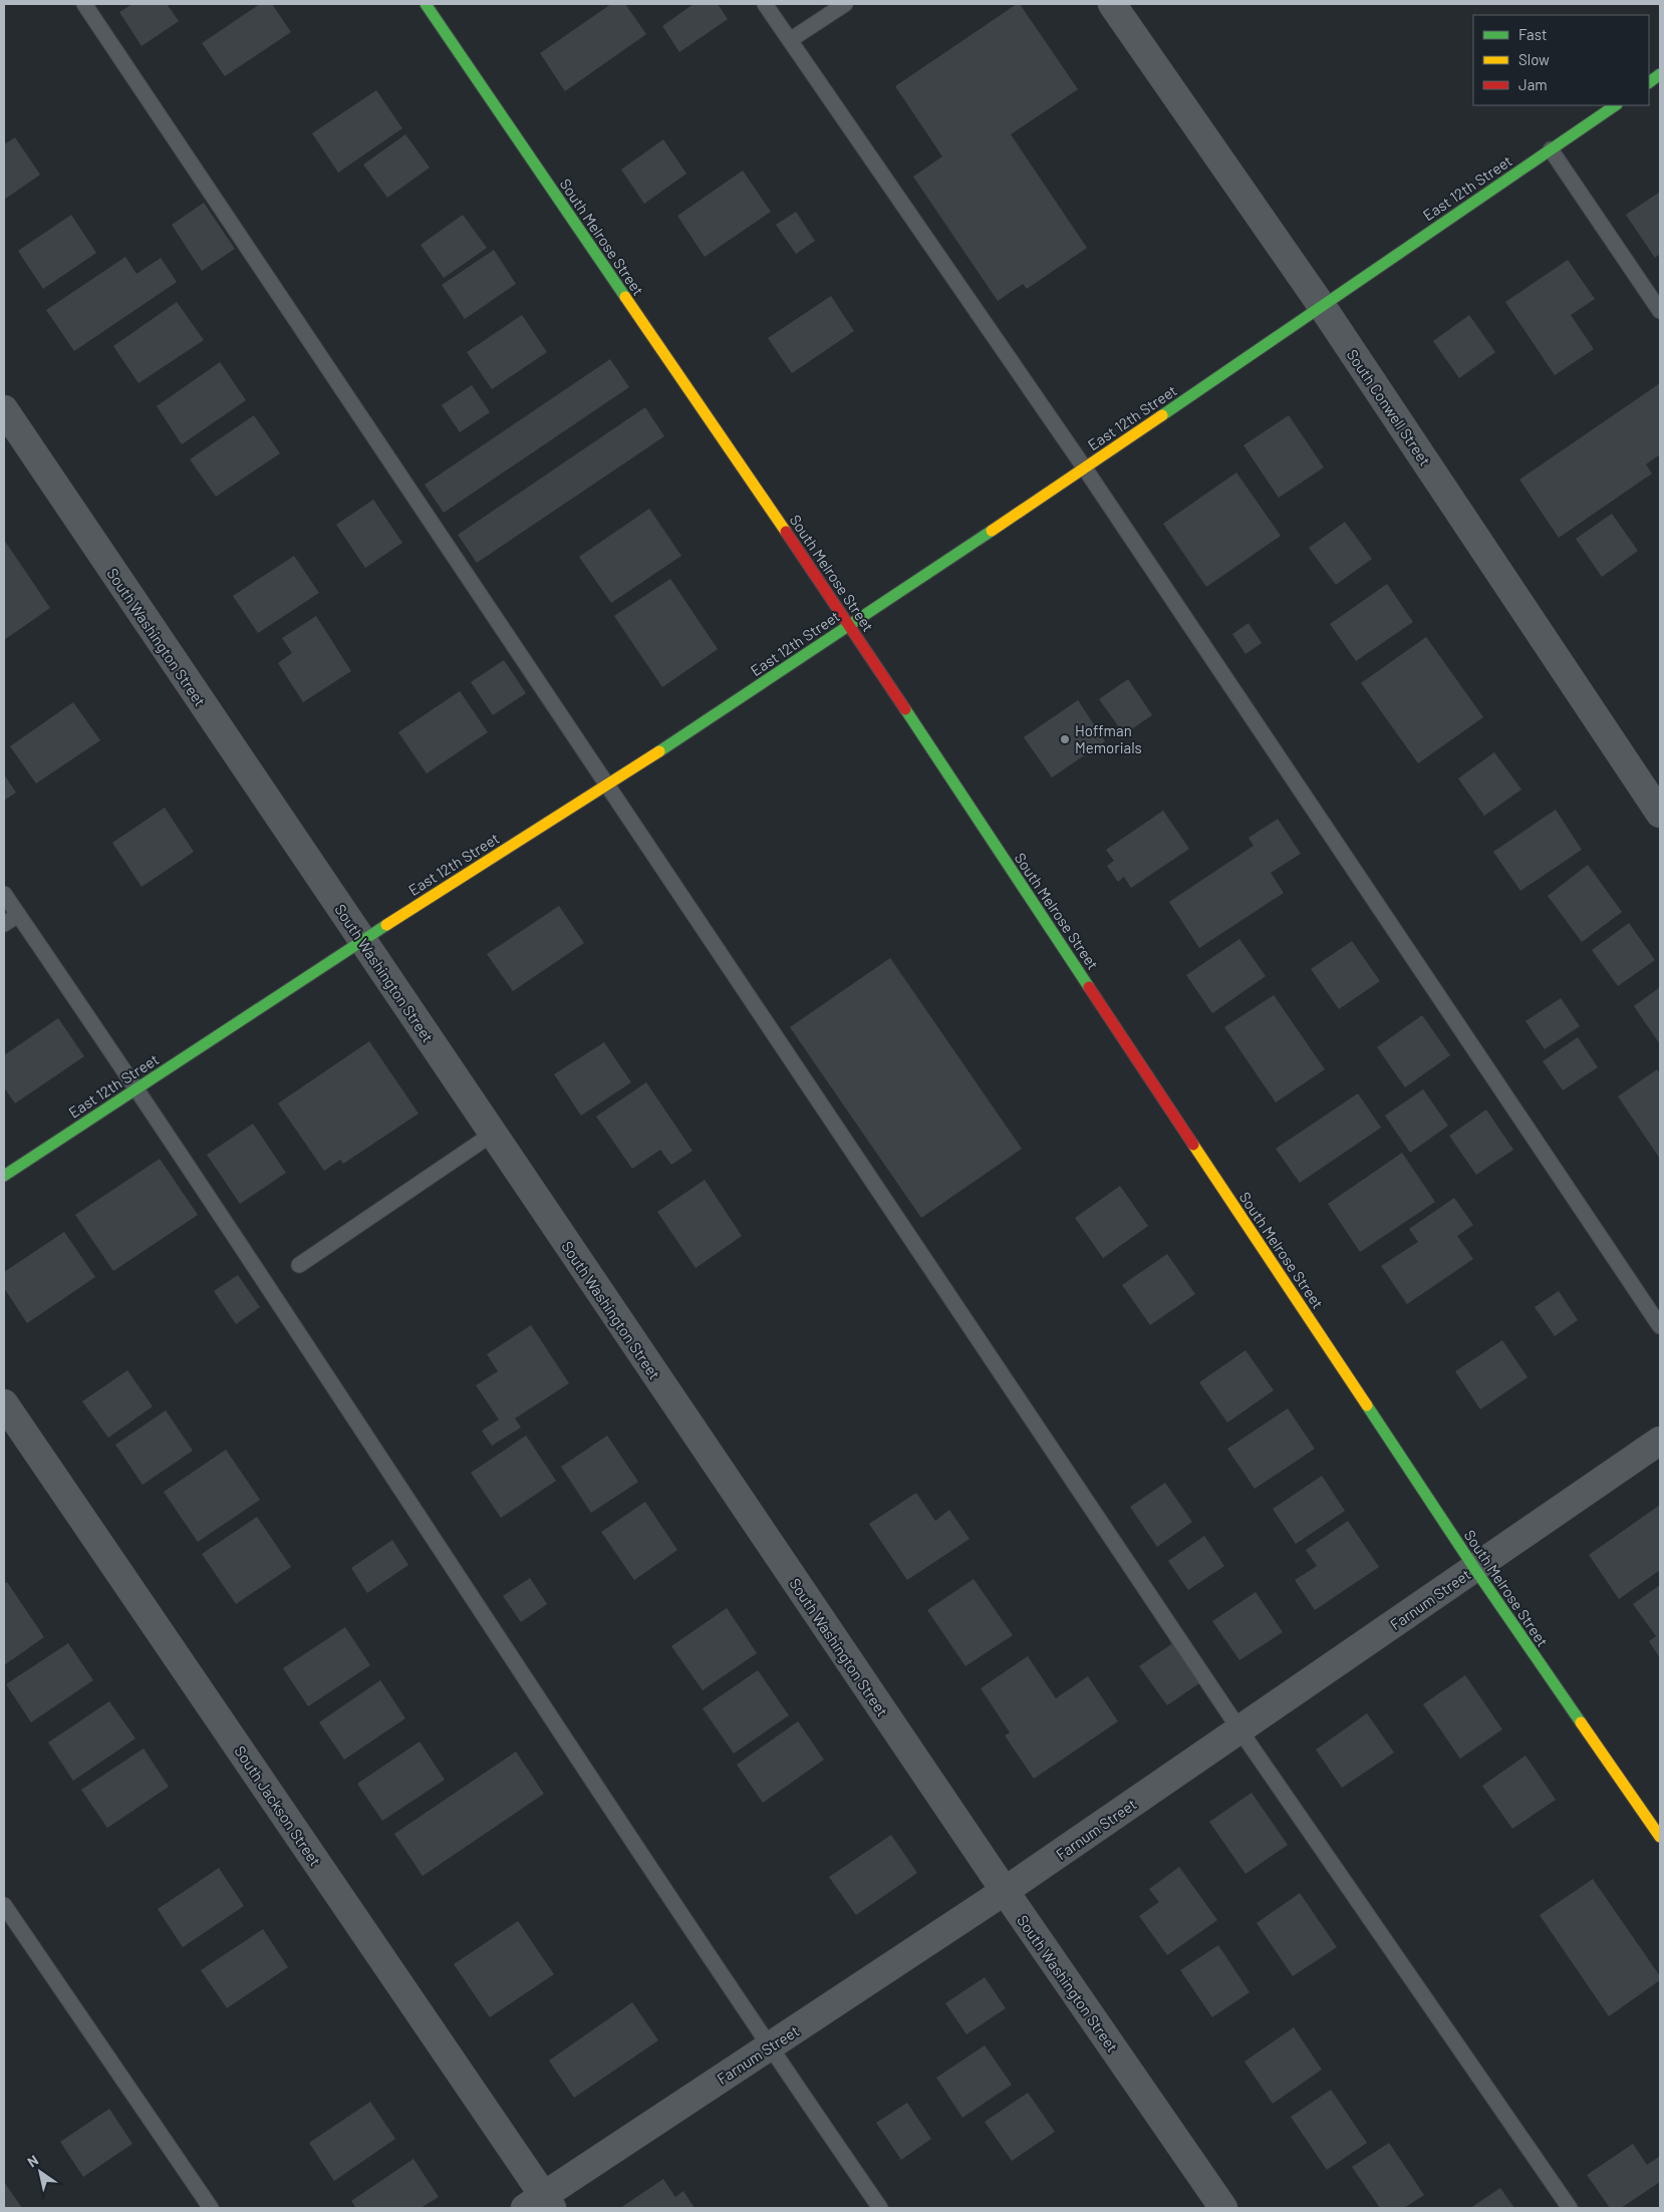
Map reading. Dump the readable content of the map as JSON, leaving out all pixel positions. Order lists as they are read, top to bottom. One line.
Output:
{"streets":{"street":["East 12th Street","South Melrose Street","South Conwell Street","South Washington Street","Farnum Street","South Jackson Street"]},"crossings":[["East 12th Street","South Melrose Street"],["East 12th Street","South Conwell Street"],["East 12th Street","South Washington Street"],["South Melrose Street","Farnum Street"],["South Washington Street","Farnum Street"],["Farnum Street","South Jackson Street"]],"places":["Hoffman Memorials"],"legend":["Fast","Slow","Jam"],"north":"top left"}
